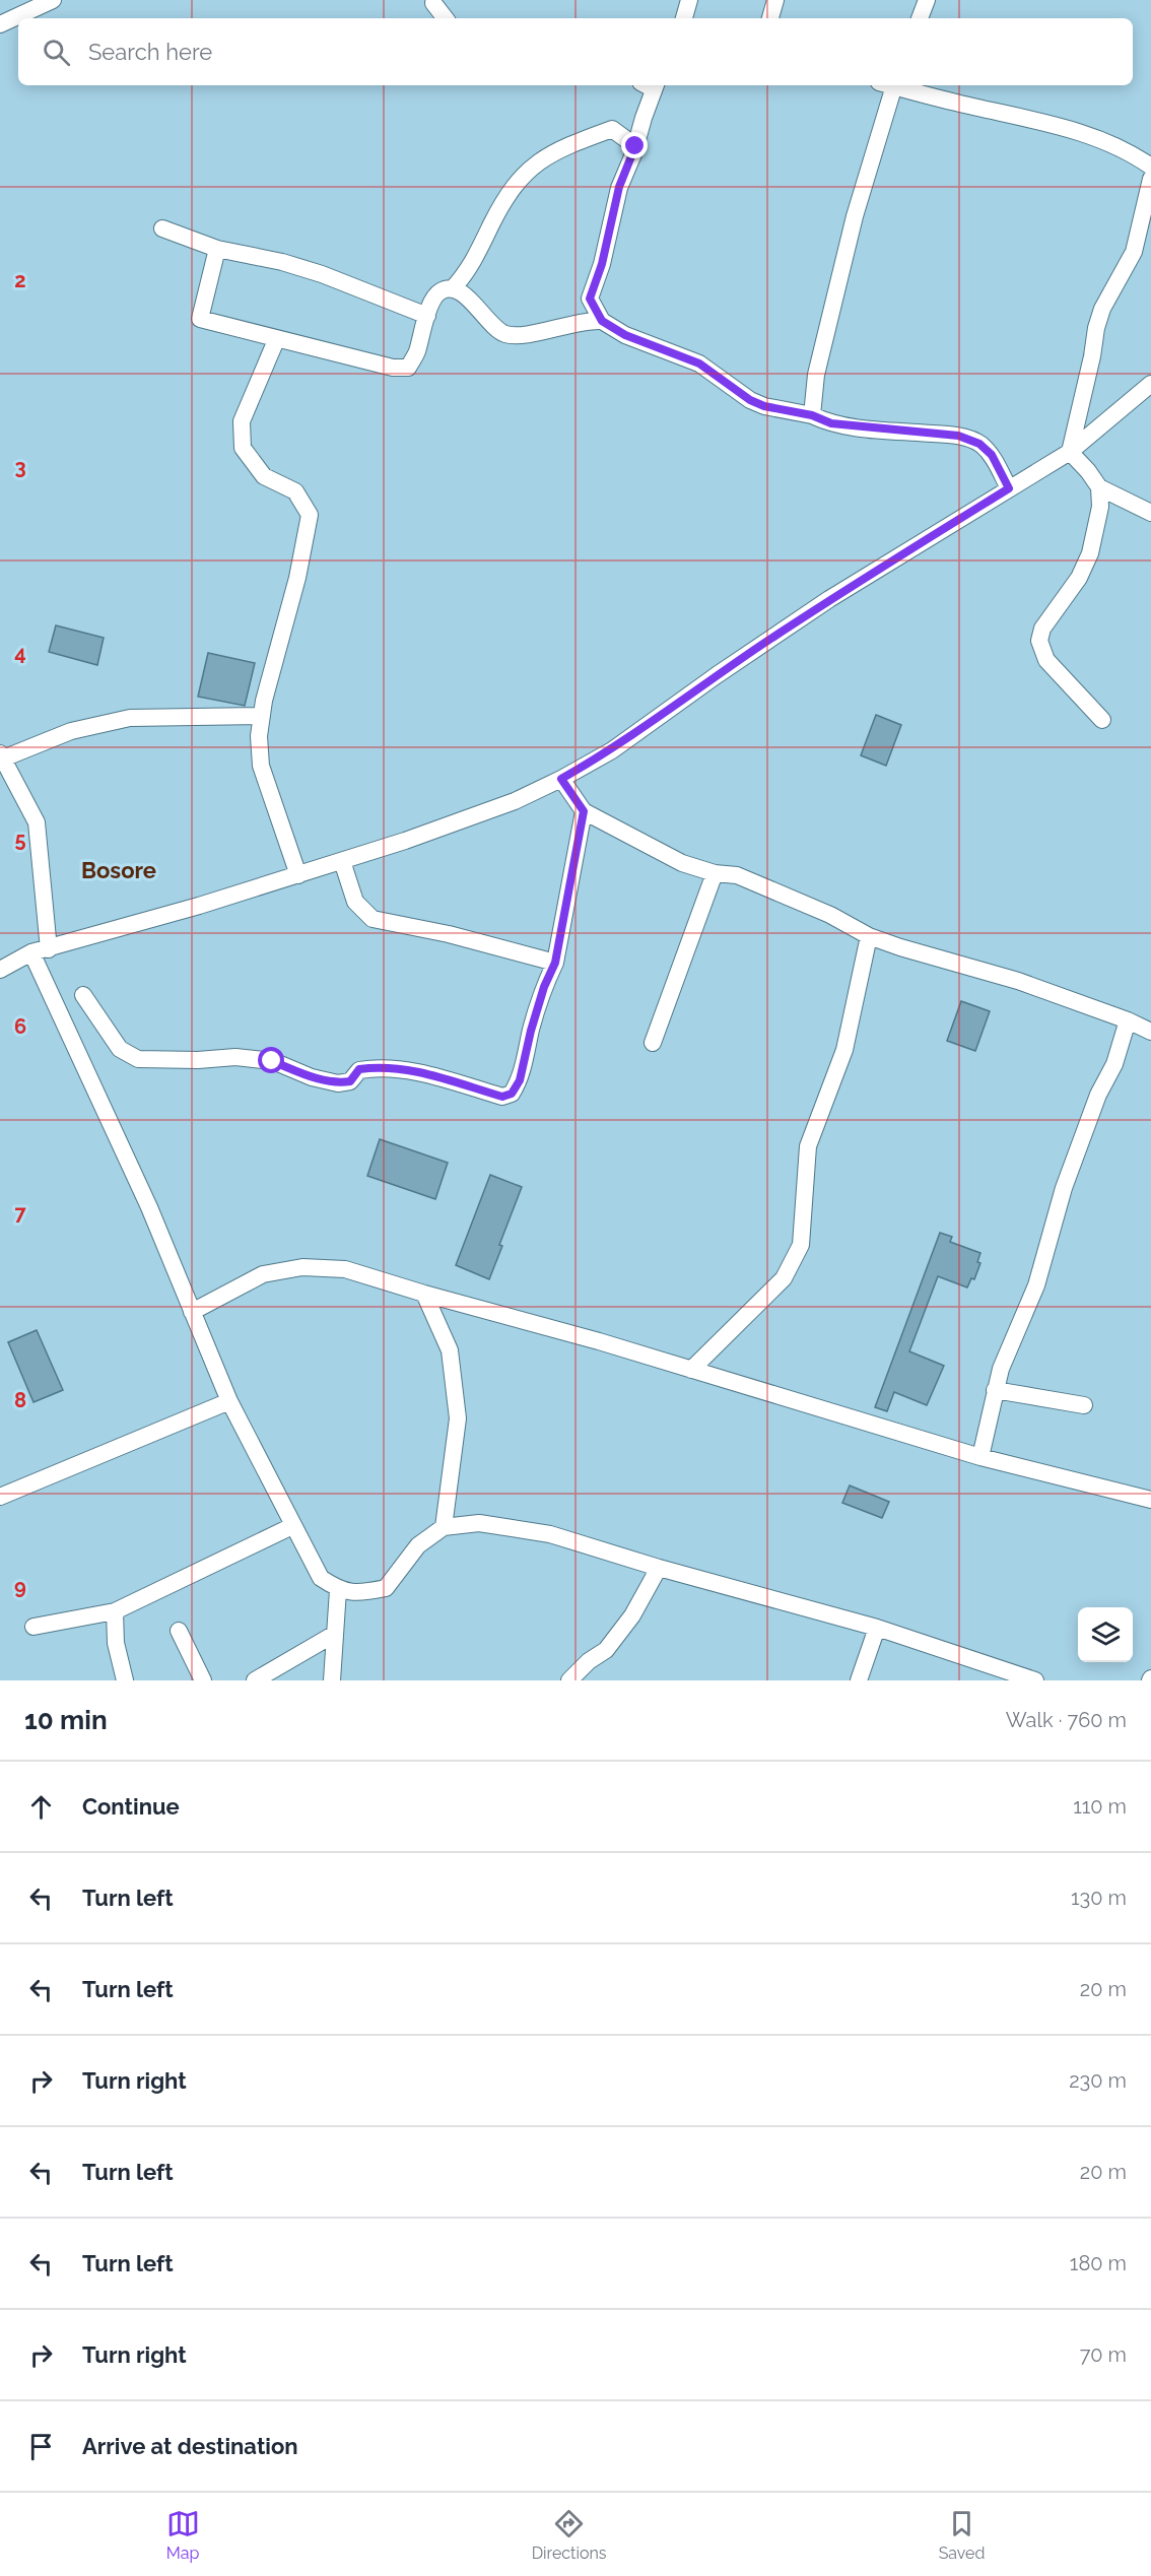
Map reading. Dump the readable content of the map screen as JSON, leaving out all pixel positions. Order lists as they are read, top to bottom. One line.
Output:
{"districts":["Bosore"],"page":{"search":"Search here","heading":["10 min","Walk · 760 m"],"list":[["Continue","110 m"],["Turn left","130 m"],["Turn left","20 m"],["Turn right","230 m"],["Turn left","20 m"],["Turn left","180 m"],["Turn right","70 m"],"Arrive at destination"],"nav":["Map","Directions","Saved"]},"grid":{"rows":["2","3","4","5","6","7","8","9"]}}
